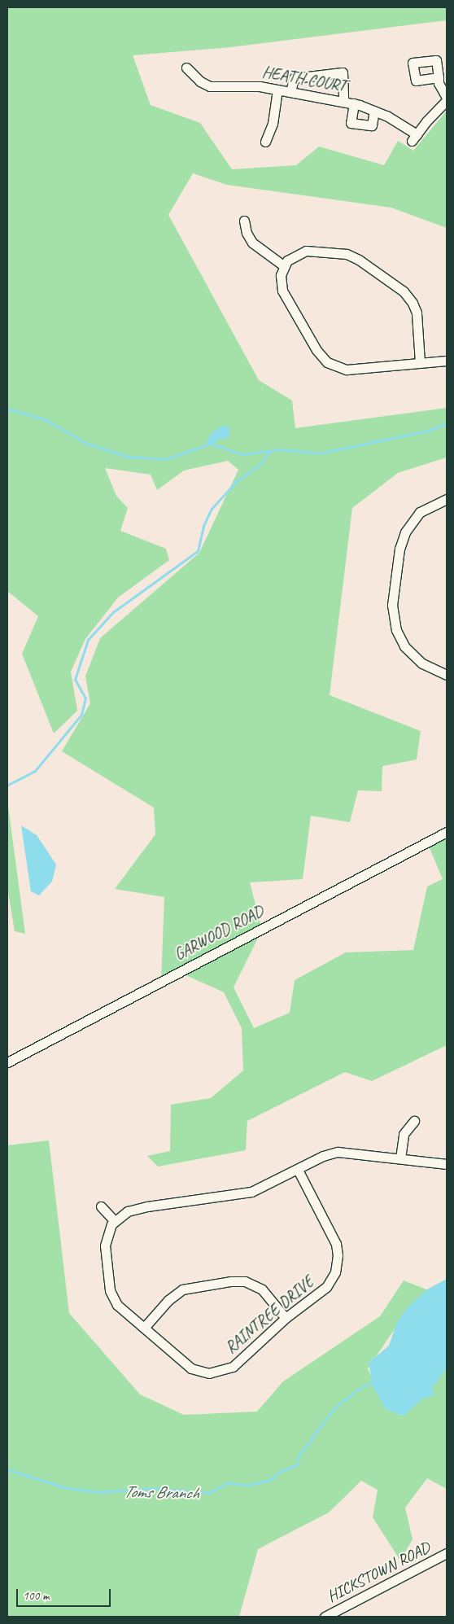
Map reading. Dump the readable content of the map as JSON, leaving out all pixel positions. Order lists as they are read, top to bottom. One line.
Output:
{"streets":{"street":["HEATH COURT","GARWOOD ROAD","RAINTREE DRIVE","HICKSTOWN ROAD"]},"water":["Toms Branch"],"scale_bar":"100 m"}
